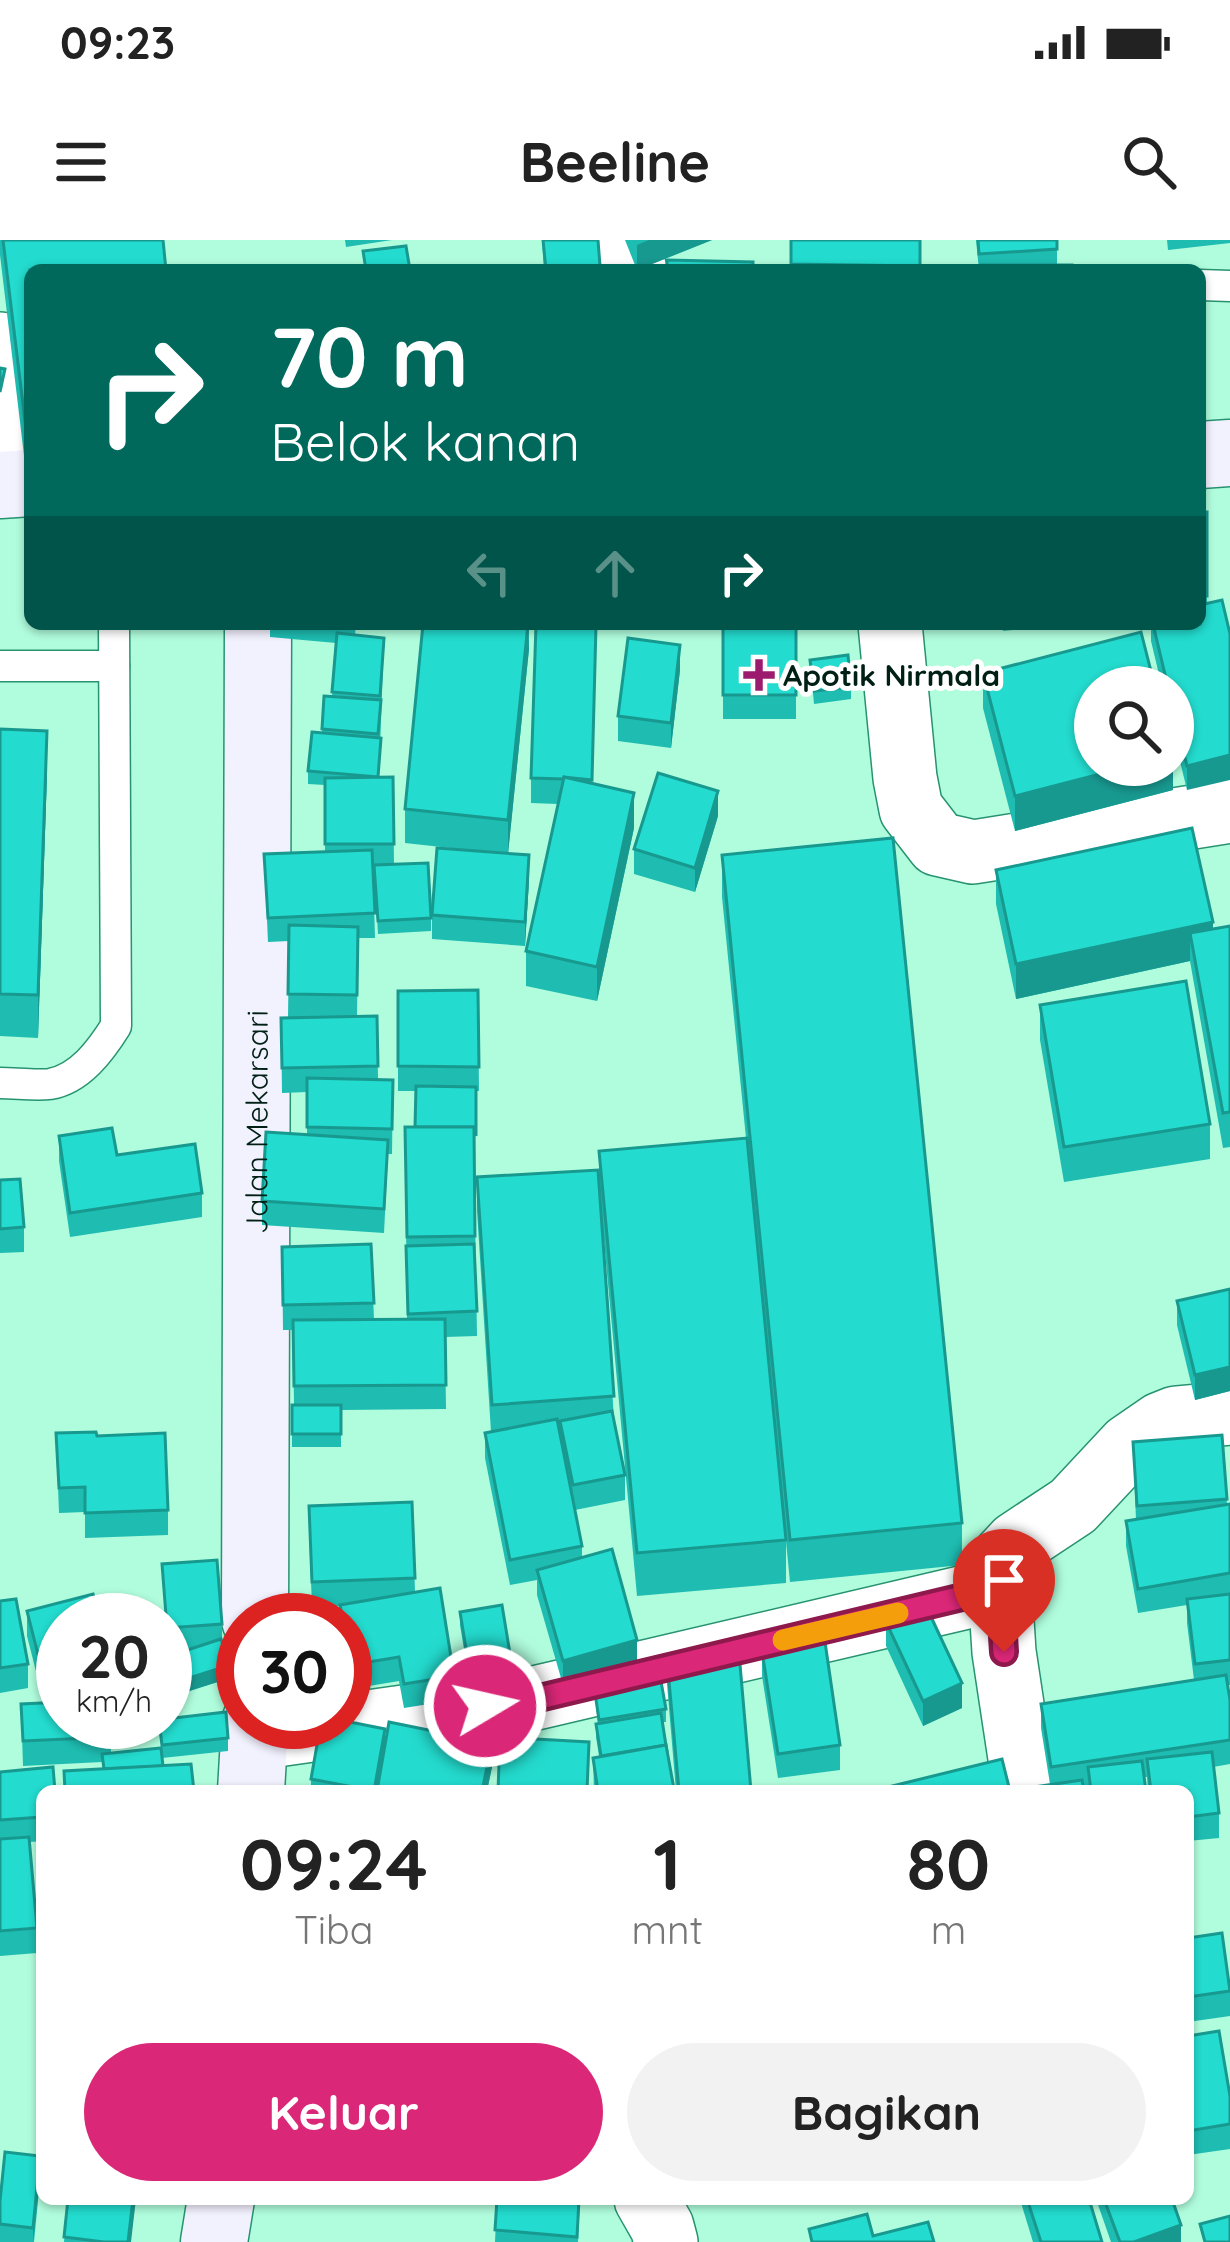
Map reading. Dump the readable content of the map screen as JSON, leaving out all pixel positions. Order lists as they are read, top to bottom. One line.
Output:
{"streets":{"street":["Jalan Mekarsari"]},"places":{"health":["Apotik Nirmala"]},"page":{"status":"09:23","header":"Beeline","turn":["70 m","Belok kanan"],"speed":"20 km/h","limit":"30","eta":["09:24","Tiba","1","mnt","80","m"],"buttons":["Keluar","Bagikan"]}}
